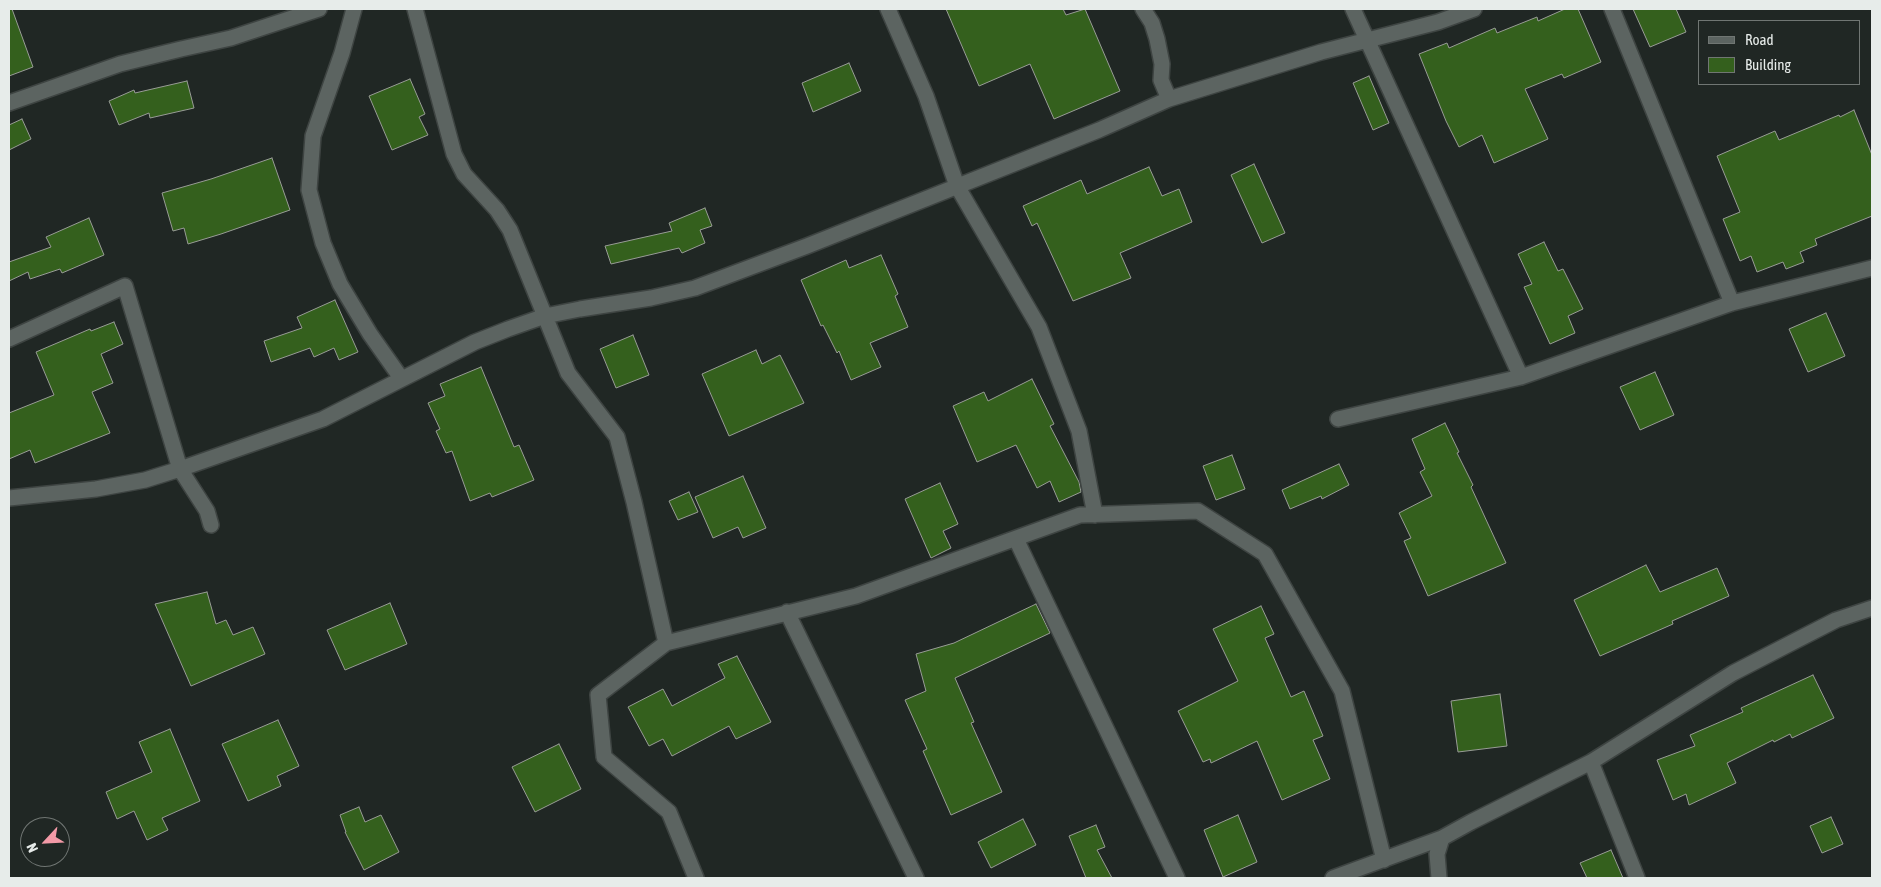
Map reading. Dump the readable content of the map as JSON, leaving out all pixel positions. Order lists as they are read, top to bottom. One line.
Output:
{"legend":["Road","Building"],"north":"bottom left"}
